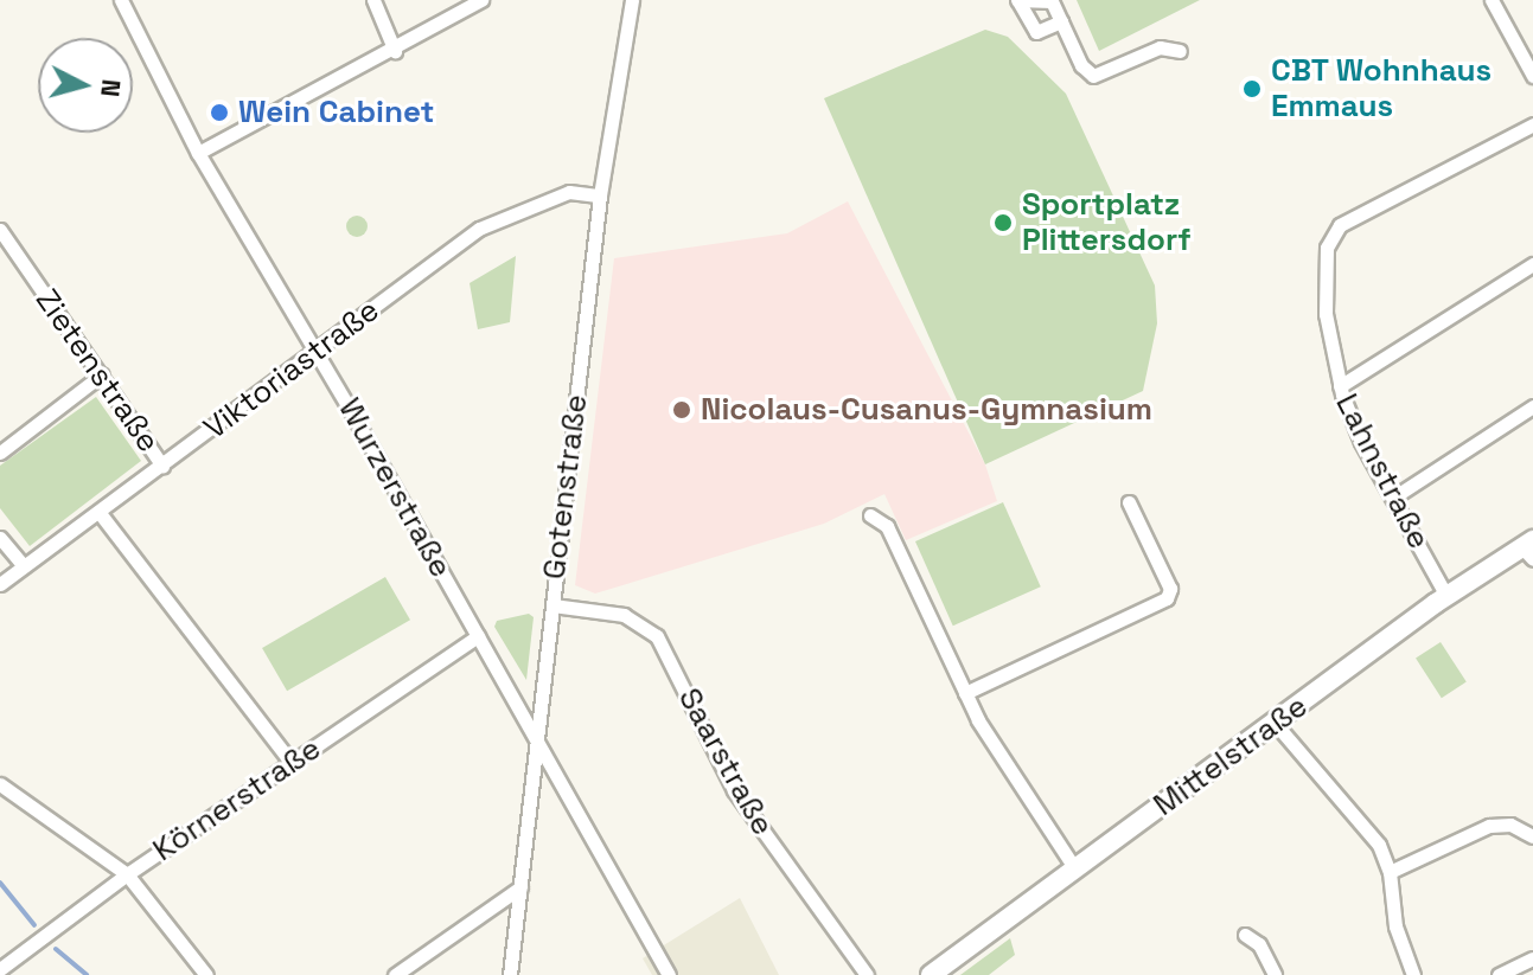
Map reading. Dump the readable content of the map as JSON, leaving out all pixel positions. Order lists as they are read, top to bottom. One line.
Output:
{"streets":{"main road":["Mittelstraße"],"street":["Viktoriastraße","Zietenstraße","Lahnstraße","Gotenstraße","Wurzerstraße","Saarstraße","Körnerstraße"]},"crossings":[["Viktoriastraße","Zietenstraße"],["Viktoriastraße","Gotenstraße"],["Viktoriastraße","Wurzerstraße"],["Lahnstraße","Mittelstraße"],["Gotenstraße","Wurzerstraße"],["Gotenstraße","Saarstraße"],["Wurzerstraße","Körnerstraße"]],"places":["CBT Wohnhaus Emmaus","Wein Cabinet","Sportplatz Plittersdorf","Nicolaus-Cusanus-Gymnasium"],"north":"right"}
